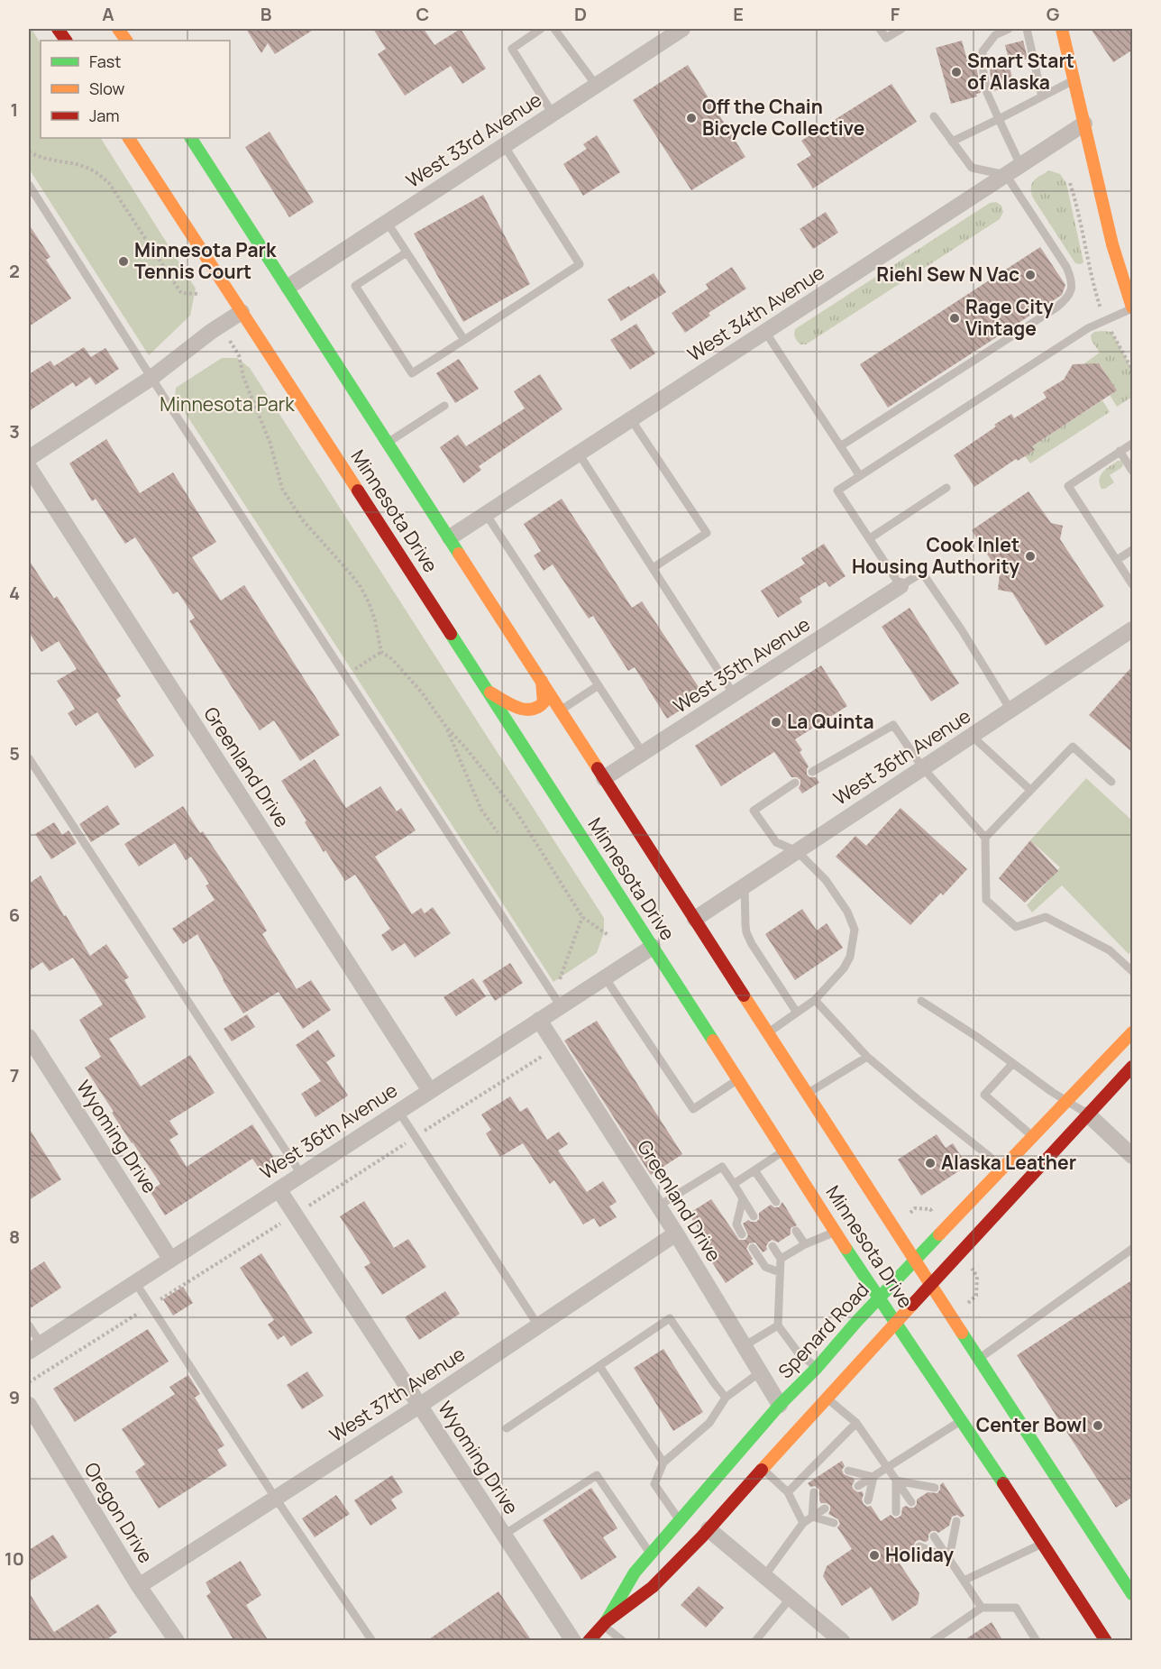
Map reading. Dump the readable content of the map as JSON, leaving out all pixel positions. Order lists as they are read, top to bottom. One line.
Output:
{"streets":{"main road":["Minnesota Drive","Spenard Road"],"street":["West 33rd Avenue","West 34th Avenue","West 35th Avenue","West 36th Avenue","Greenland Drive","Wyoming Drive","West 37th Avenue","Oregon Drive"]},"crossings":[["West 33rd Avenue","Minnesota Drive"],["West 34th Avenue","Minnesota Drive"],["Minnesota Drive","West 35th Avenue"],["Minnesota Drive","West 36th Avenue"],["Minnesota Drive","Spenard Road"],["West 36th Avenue","Greenland Drive"],["West 36th Avenue","Wyoming Drive"],["Greenland Drive","Spenard Road"],["Greenland Drive","West 37th Avenue"],["Wyoming Drive","West 37th Avenue"],["West 37th Avenue","Oregon Drive"]],"parks":["Minnesota Park"],"places":["Smart Start of Alaska","Off the Chain Bicycle Collective","Minnesota Park Tennis Court","Riehl Sew N Vac","Rage City Vintage","Cook Inlet Housing Authority","La Quinta","Alaska Leather","Center Bowl","Holiday"],"legend":["Fast","Slow","Jam"],"grid":{"columns":["A","B","C","D","E","F","G"],"rows":["1","2","3","4","5","6","7","8","9","10"]}}
